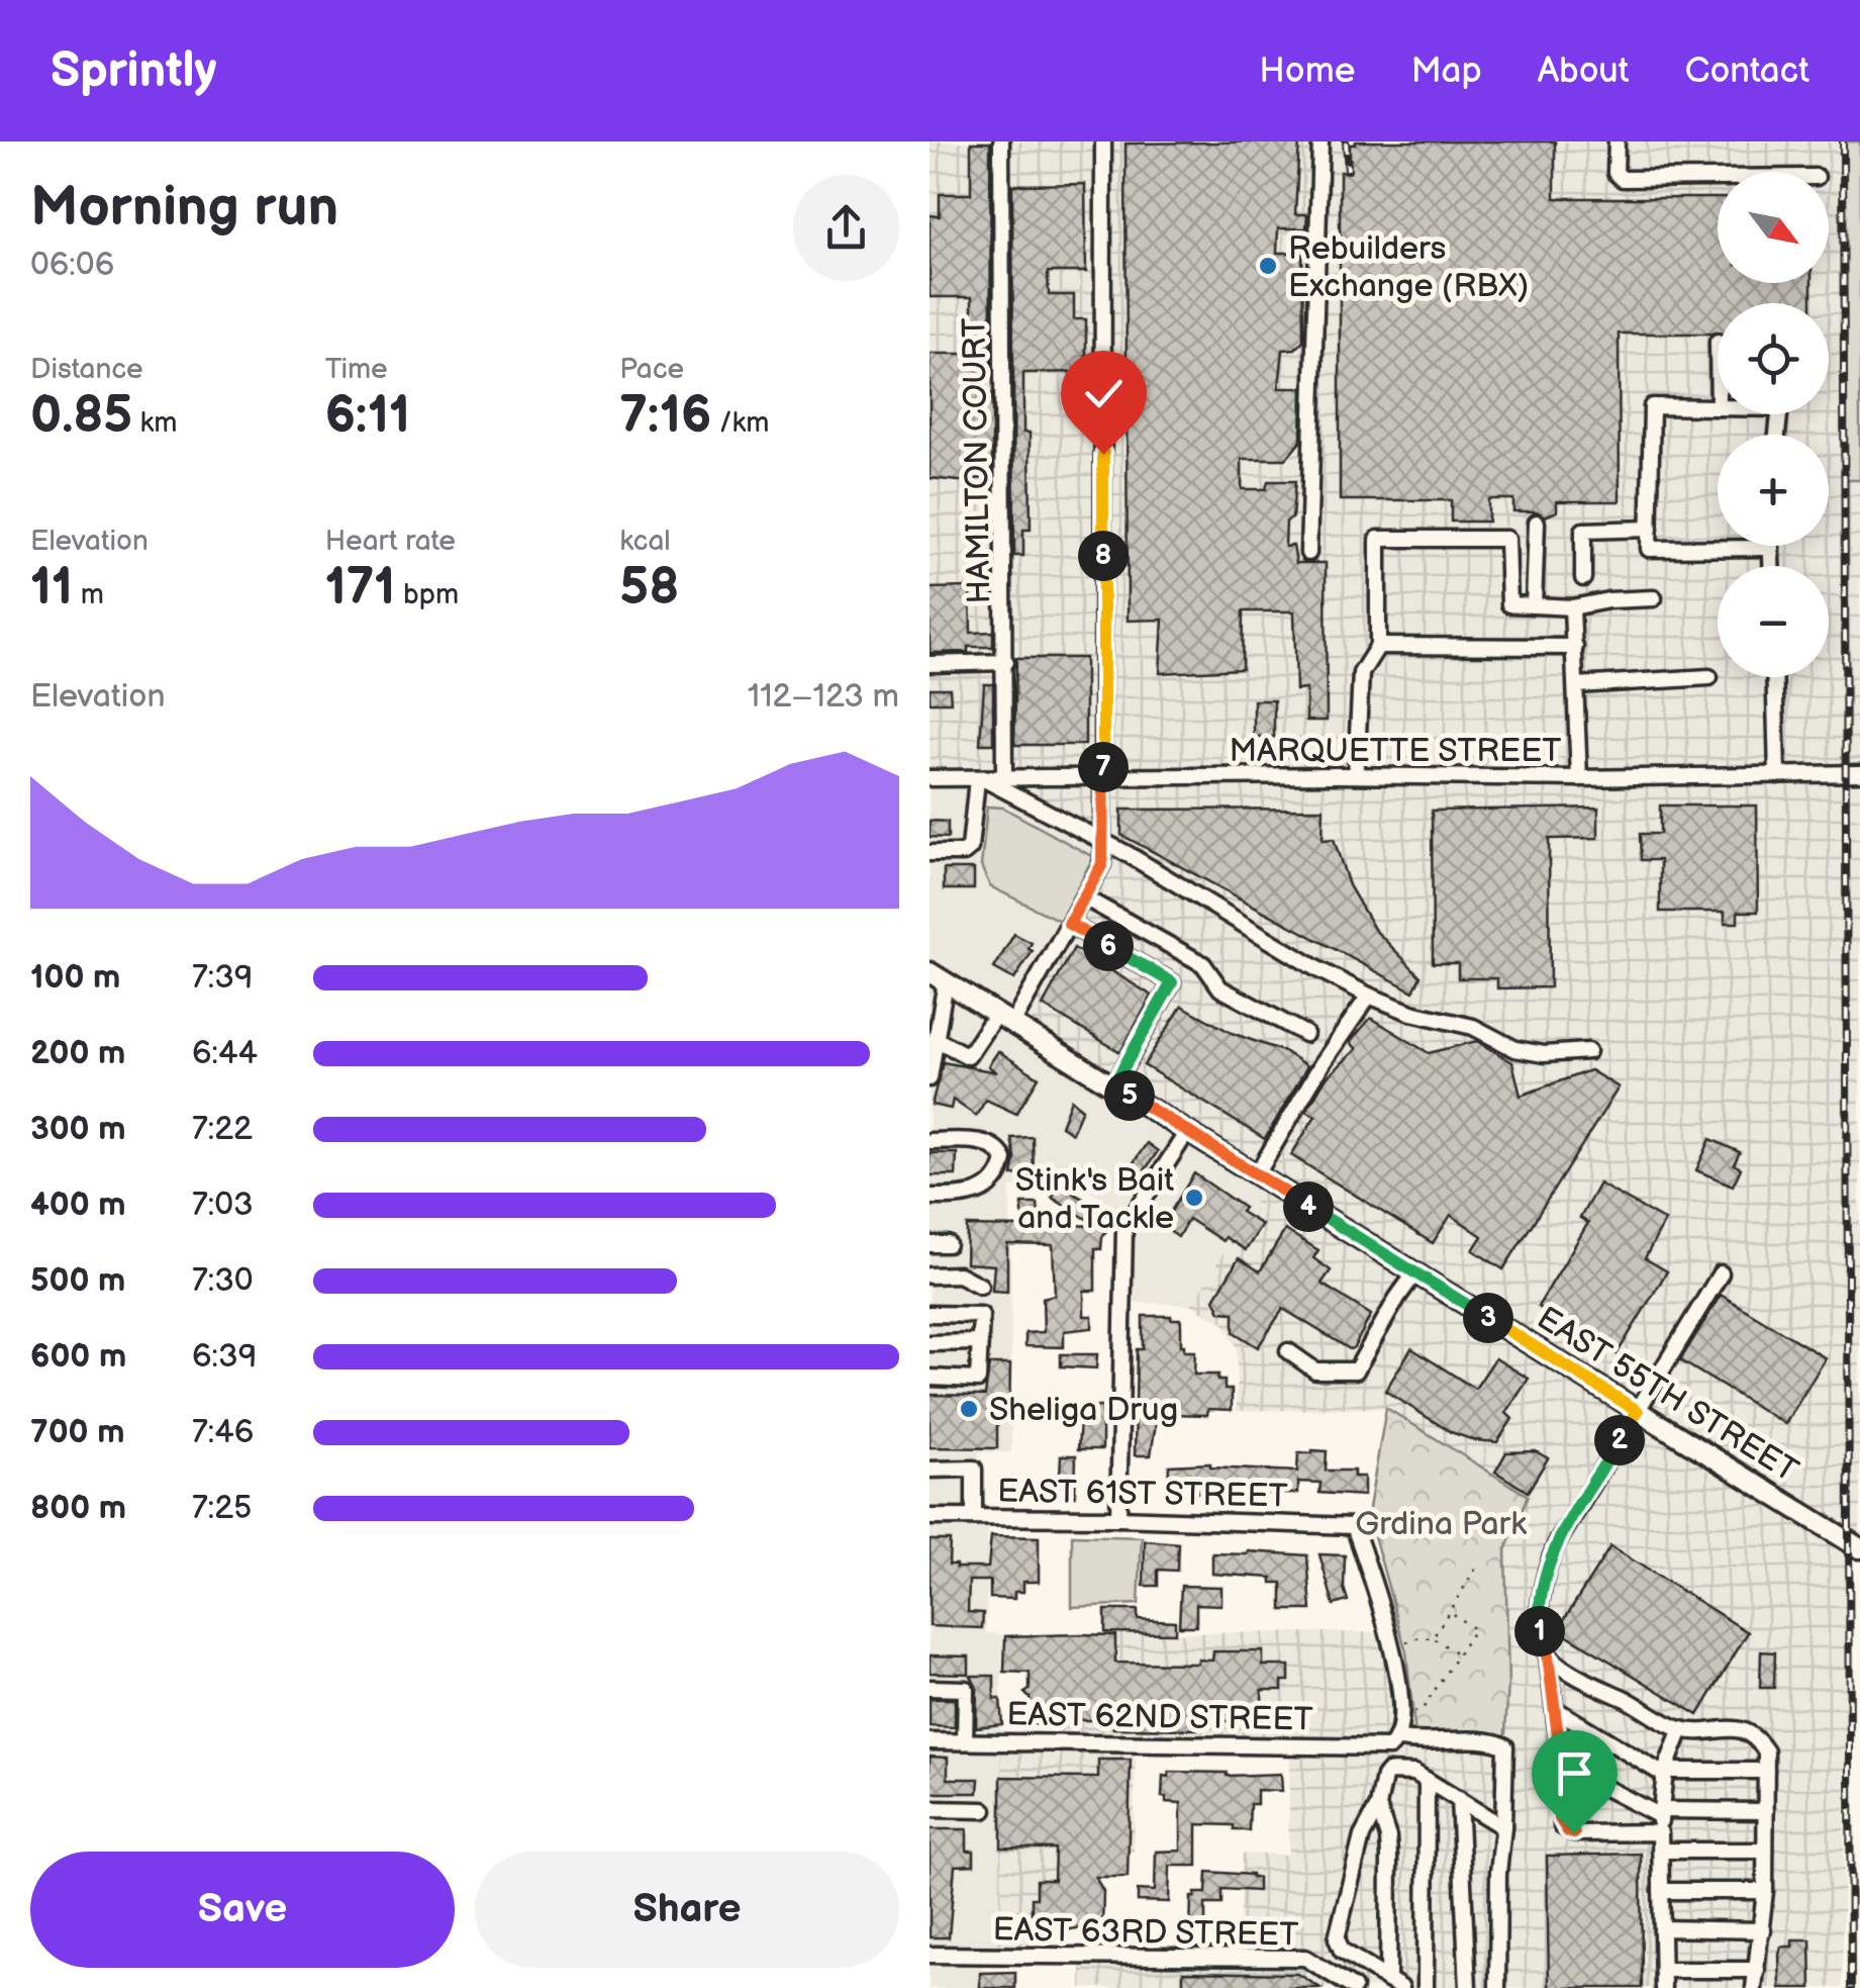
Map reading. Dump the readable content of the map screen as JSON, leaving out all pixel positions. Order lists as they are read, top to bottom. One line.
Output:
{"streets":{"main road":["EAST 55TH STREET"],"street":["HAMILTON COURT","MARQUETTE STREET","EAST 61ST STREET","EAST 62ND STREET","EAST 63RD STREET"]},"crossings":[["HAMILTON COURT","MARQUETTE STREET"],["EAST 61ST STREET","EAST 62ND STREET"]],"parks":["Grdina Park"],"places":["Rebuilders Exchange (RBX)","Stink's Bait and Tackle","Sheliga Drug"],"north":"bottom right","page":{"header":"Sprintly","nav":["Home","Map","About","Contact"],"heading":["Morning run","06:06"],"map_buttons":["+","−"],"stats":[["Distance","0.85 km"],["Time","6:11"],["Pace","7:16 /km"],["Elevation","11 m"],["Heart rate","171 bpm"],["kcal","58"]],"pins":["8","7","6","5","4","3","2","1"],"chart":["Elevation","112–123 m"],"list":[{"name":"100 m","note":"7:39"},{"name":"200 m","note":"6:44"},{"name":"300 m","note":"7:22"},{"name":"400 m","note":"7:03"},{"name":"500 m","note":"7:30"},{"name":"600 m","note":"6:39"},{"name":"700 m","note":"7:46"},{"name":"800 m","note":"7:25"}],"buttons":["Save","Share"]}}
